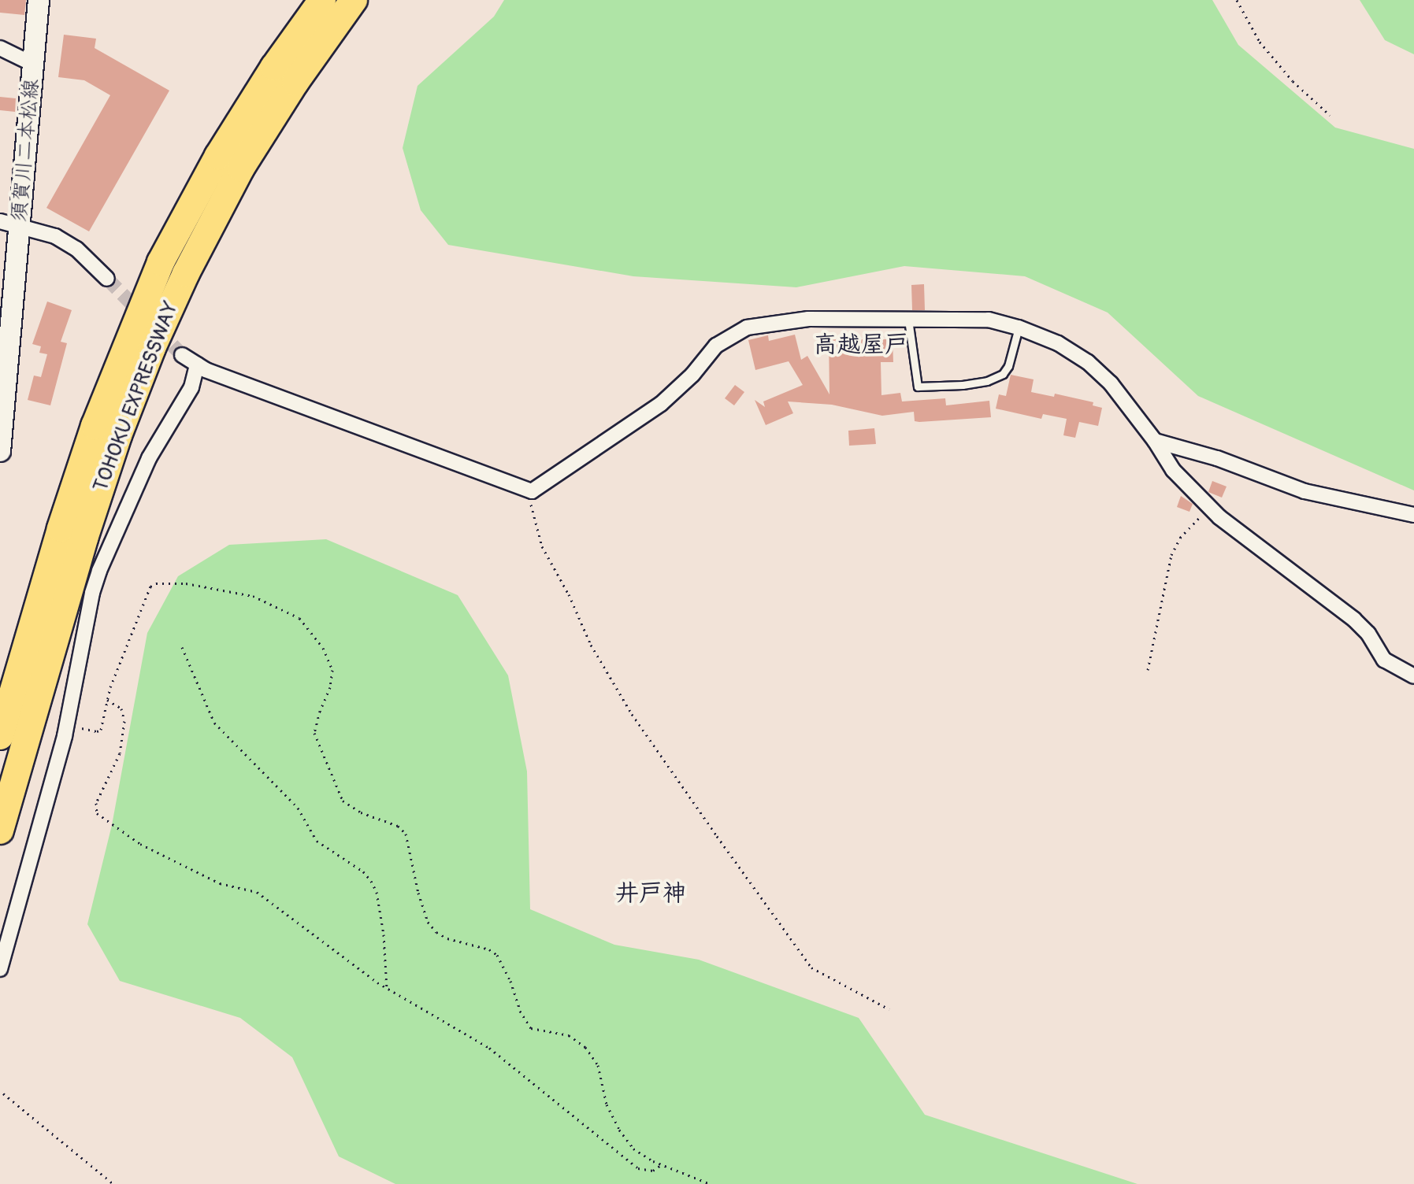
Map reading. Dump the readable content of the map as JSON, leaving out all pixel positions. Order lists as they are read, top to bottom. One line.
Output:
{"streets":{"highway":["TOHOKU EXPRESSWAY"],"main road":["須賀川二本松線"]},"districts":["高越屋戸","井戸神"]}
